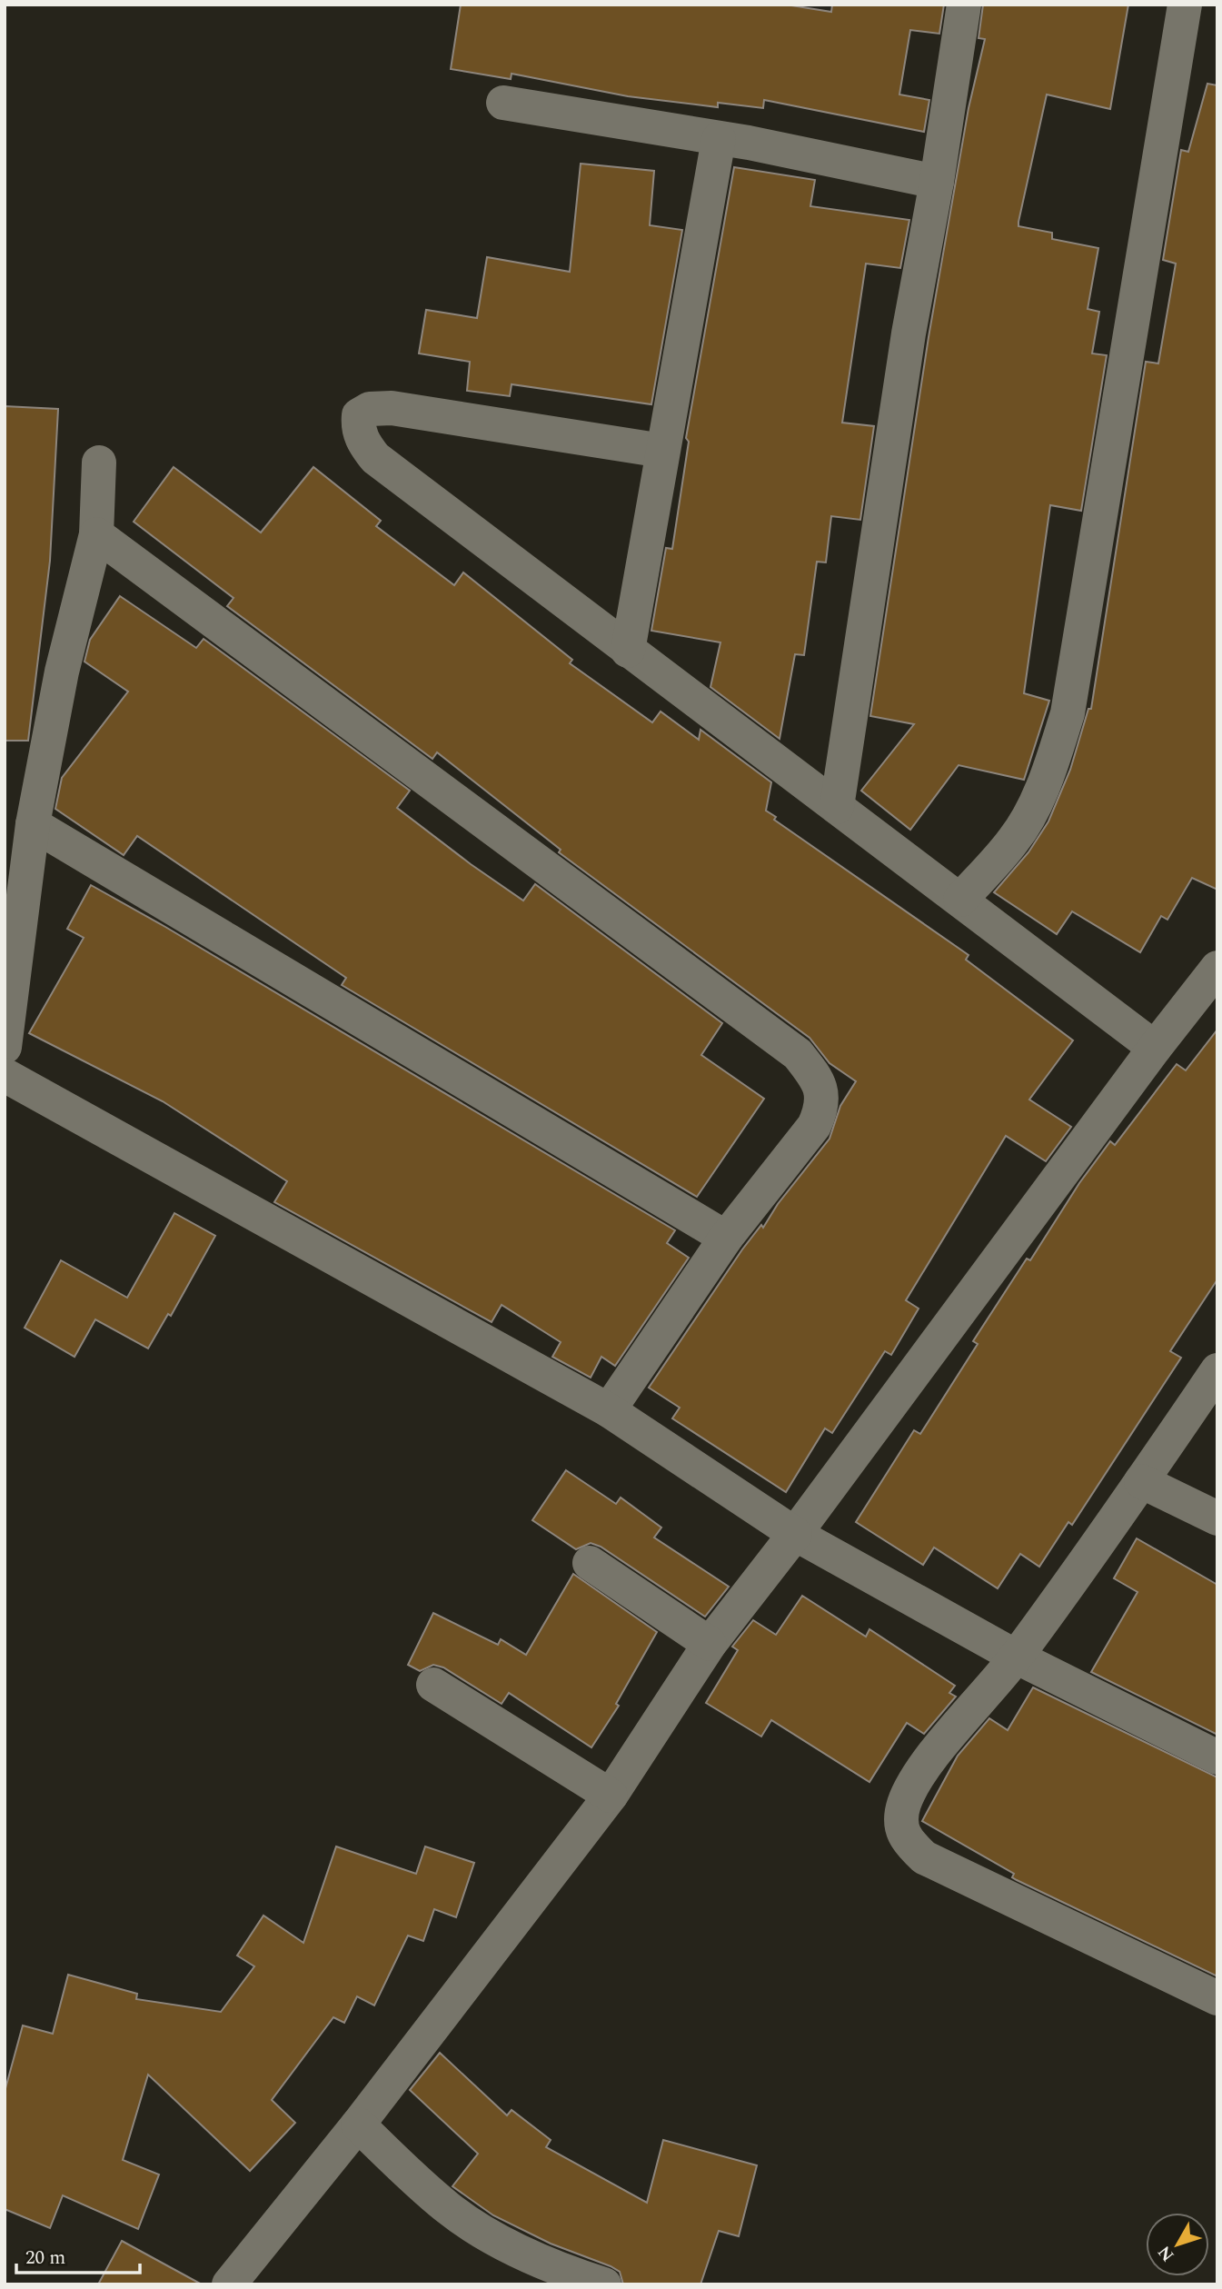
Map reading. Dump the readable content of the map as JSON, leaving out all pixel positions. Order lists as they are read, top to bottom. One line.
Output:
{"scale_bar":"20 m","north":"bottom left"}
